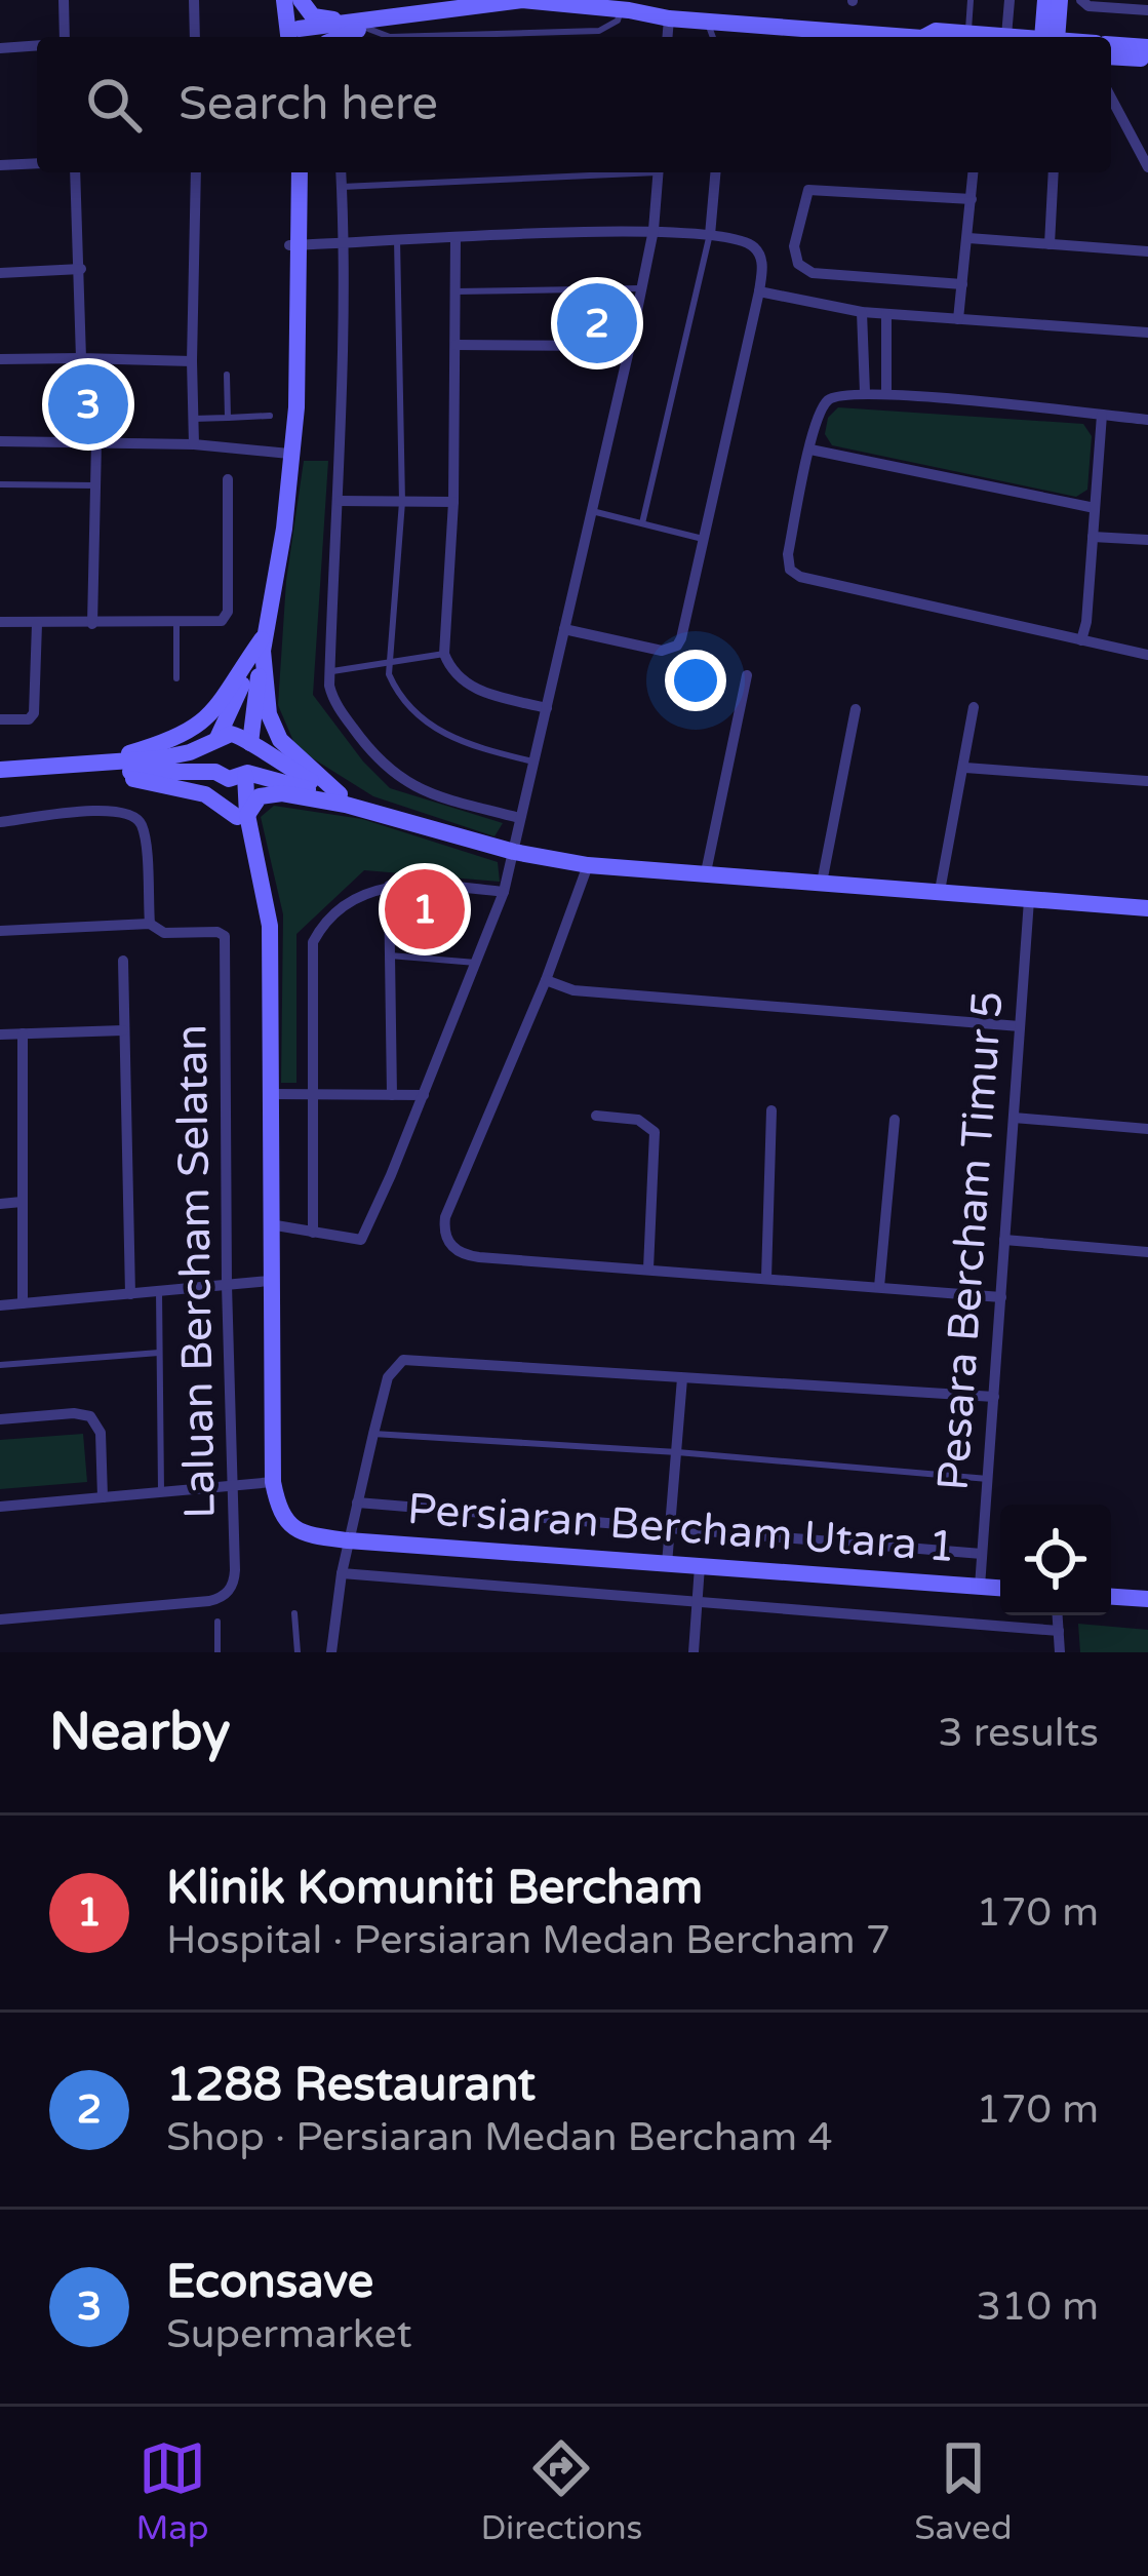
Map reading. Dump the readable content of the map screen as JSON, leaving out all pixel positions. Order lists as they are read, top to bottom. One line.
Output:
{"streets":{"street":["Pesara Bercham Timur 5","Laluan Bercham Selatan","Persiaran Bercham Utara 1"]},"crossings":[["Pesara Bercham Timur 5","Persiaran Bercham Utara 1"]],"page":{"search":"Search here","pins":["2","3","1"],"heading":["Nearby","3 results"],"list":[{"mark":"1","name":"Klinik Komuniti Bercham","note":"Hospital · Persiaran Medan Bercham 7","value":"170 m"},{"mark":"2","name":"1288 Restaurant","note":"Shop · Persiaran Medan Bercham 4","value":"170 m"},{"mark":"3","name":"Econsave","note":"Supermarket","value":"310 m"}],"nav":["Map","Directions","Saved"]}}
